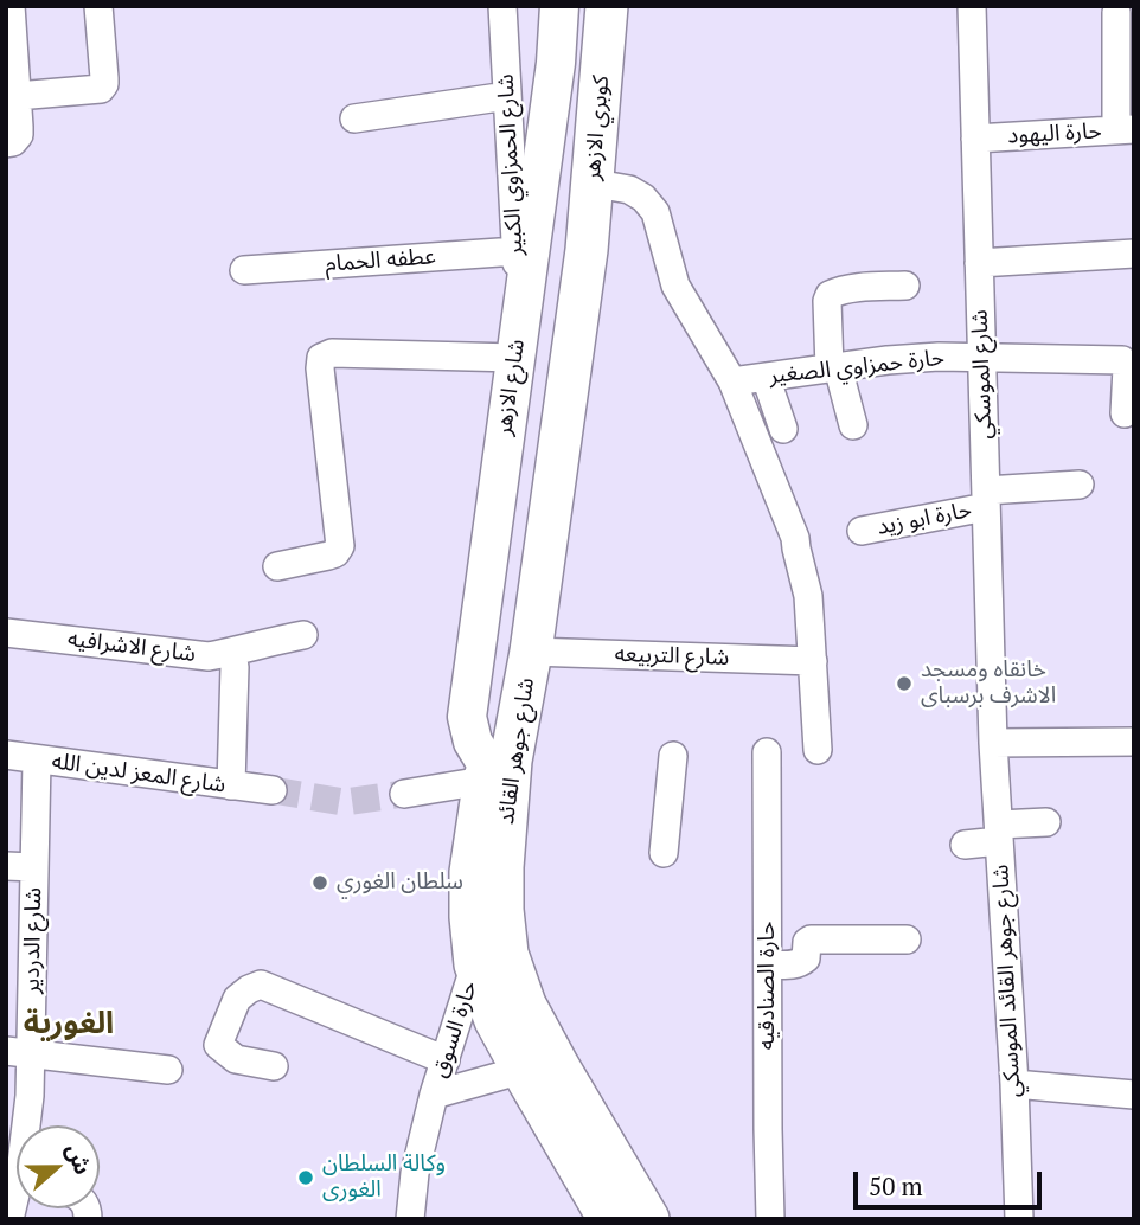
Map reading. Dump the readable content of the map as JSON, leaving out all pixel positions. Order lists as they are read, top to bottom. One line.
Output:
{"streets":{"main road":["كوبري الازهر","شارع الازهر","شارع جوهر القائد"],"street":["حارة اليهود","شارع الحمزاوي الكبير","عطفه الحمام","حارة حمزاوي الصغير","شارع الموسكي","حارة ابو زيد","شارع الاشرافيه","شارع التربيعه","شارع المعز لدين الله","شارع الدردير","شارع جوهر القائد الموسكي","حارة الصنادقيه","حارة السوق"]},"crossings":[["كوبري الازهر","شارع جوهر القائد"],["حارة اليهود","شارع الموسكي"],["شارع الحمزاوي الكبير","عطفه الحمام"],["شارع الحمزاوي الكبير","شارع الازهر"],["حارة حمزاوي الصغير","شارع الموسكي"],["شارع الموسكي","حارة ابو زيد"],["شارع الموسكي","شارع جوهر القائد الموسكي"],["شارع الازهر","شارع جوهر القائد"],["شارع التربيعه","شارع جوهر القائد"],["شارع جوهر القائد","حارة السوق"],["شارع المعز لدين الله","شارع الدردير"]],"districts":["الغورية"],"places":["خانقاه ومسجد الاشرف برسباى","سلطان الغوري","وكالة السلطان الغورى"],"scale_bar":"50 m","north":"right"}
